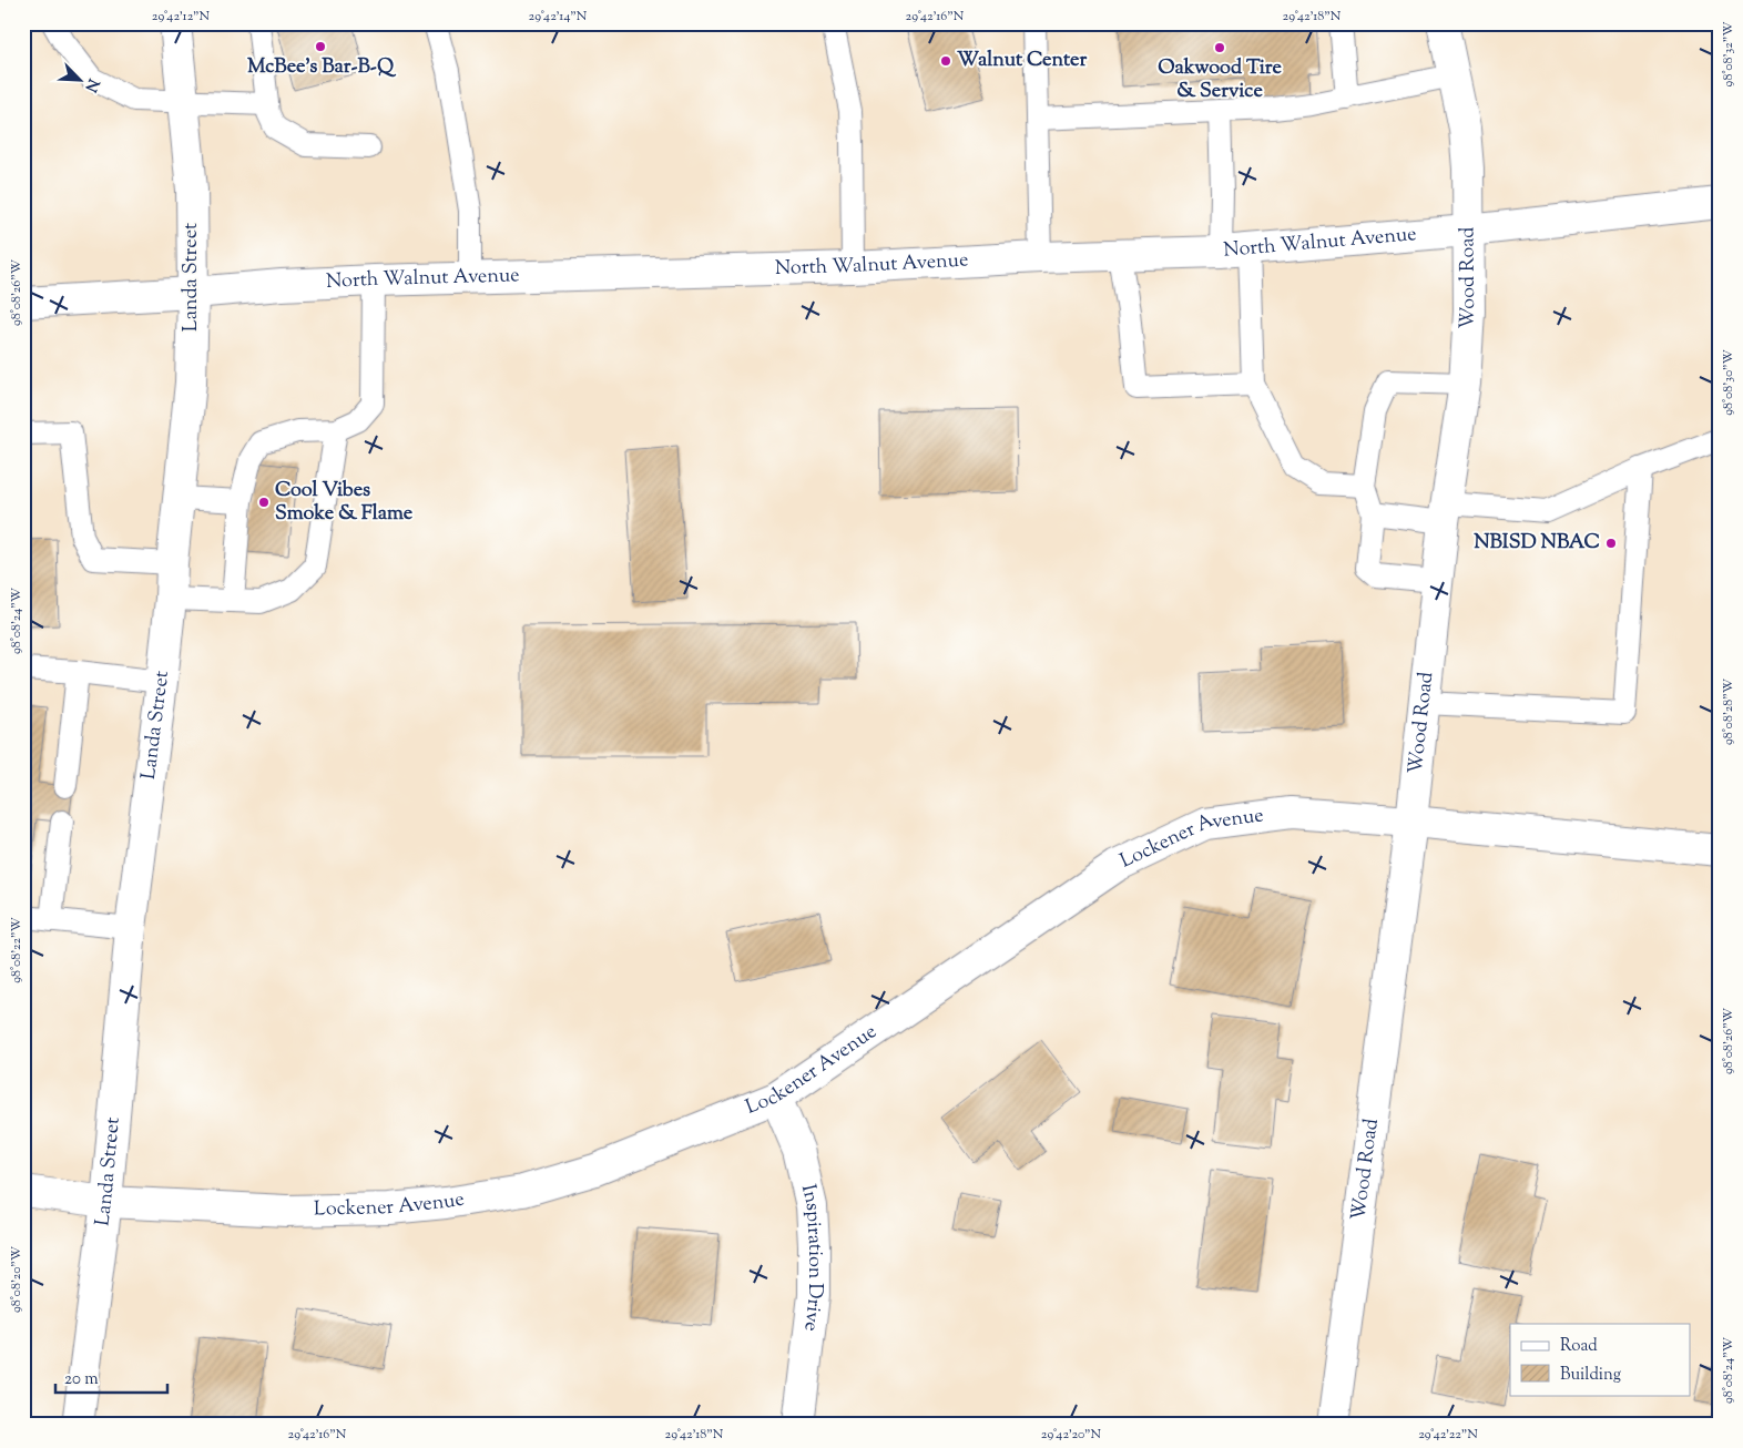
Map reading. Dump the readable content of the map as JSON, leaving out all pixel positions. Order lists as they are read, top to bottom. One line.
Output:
{"streets":{"street":["North Walnut Avenue","Landa Street","Wood Road","Lockener Avenue","Inspiration Drive"]},"crossings":[["North Walnut Avenue","Landa Street"],["North Walnut Avenue","Wood Road"],["Landa Street","Lockener Avenue"],["Wood Road","Lockener Avenue"],["Lockener Avenue","Inspiration Drive"]],"places":["McBee's Bar-B-Q","Oakwood Tire & Service","Walnut Center","Cool Vibes Smoke & Flame","NBISD NBAC"],"legend":["Road","Building"],"scale_bar":"20 m","north":"bottom right","coordinates":["29°42'12\"N","29°42'14\"N","29°42'16\"N","29°42'18\"N","98°08'32\"W","98°08'26\"W","98°08'30\"W","98°08'24\"W","98°08'28\"W","98°08'22\"W","98°08'20\"W","29°42'20\"N","29°42'22\"N"]}
